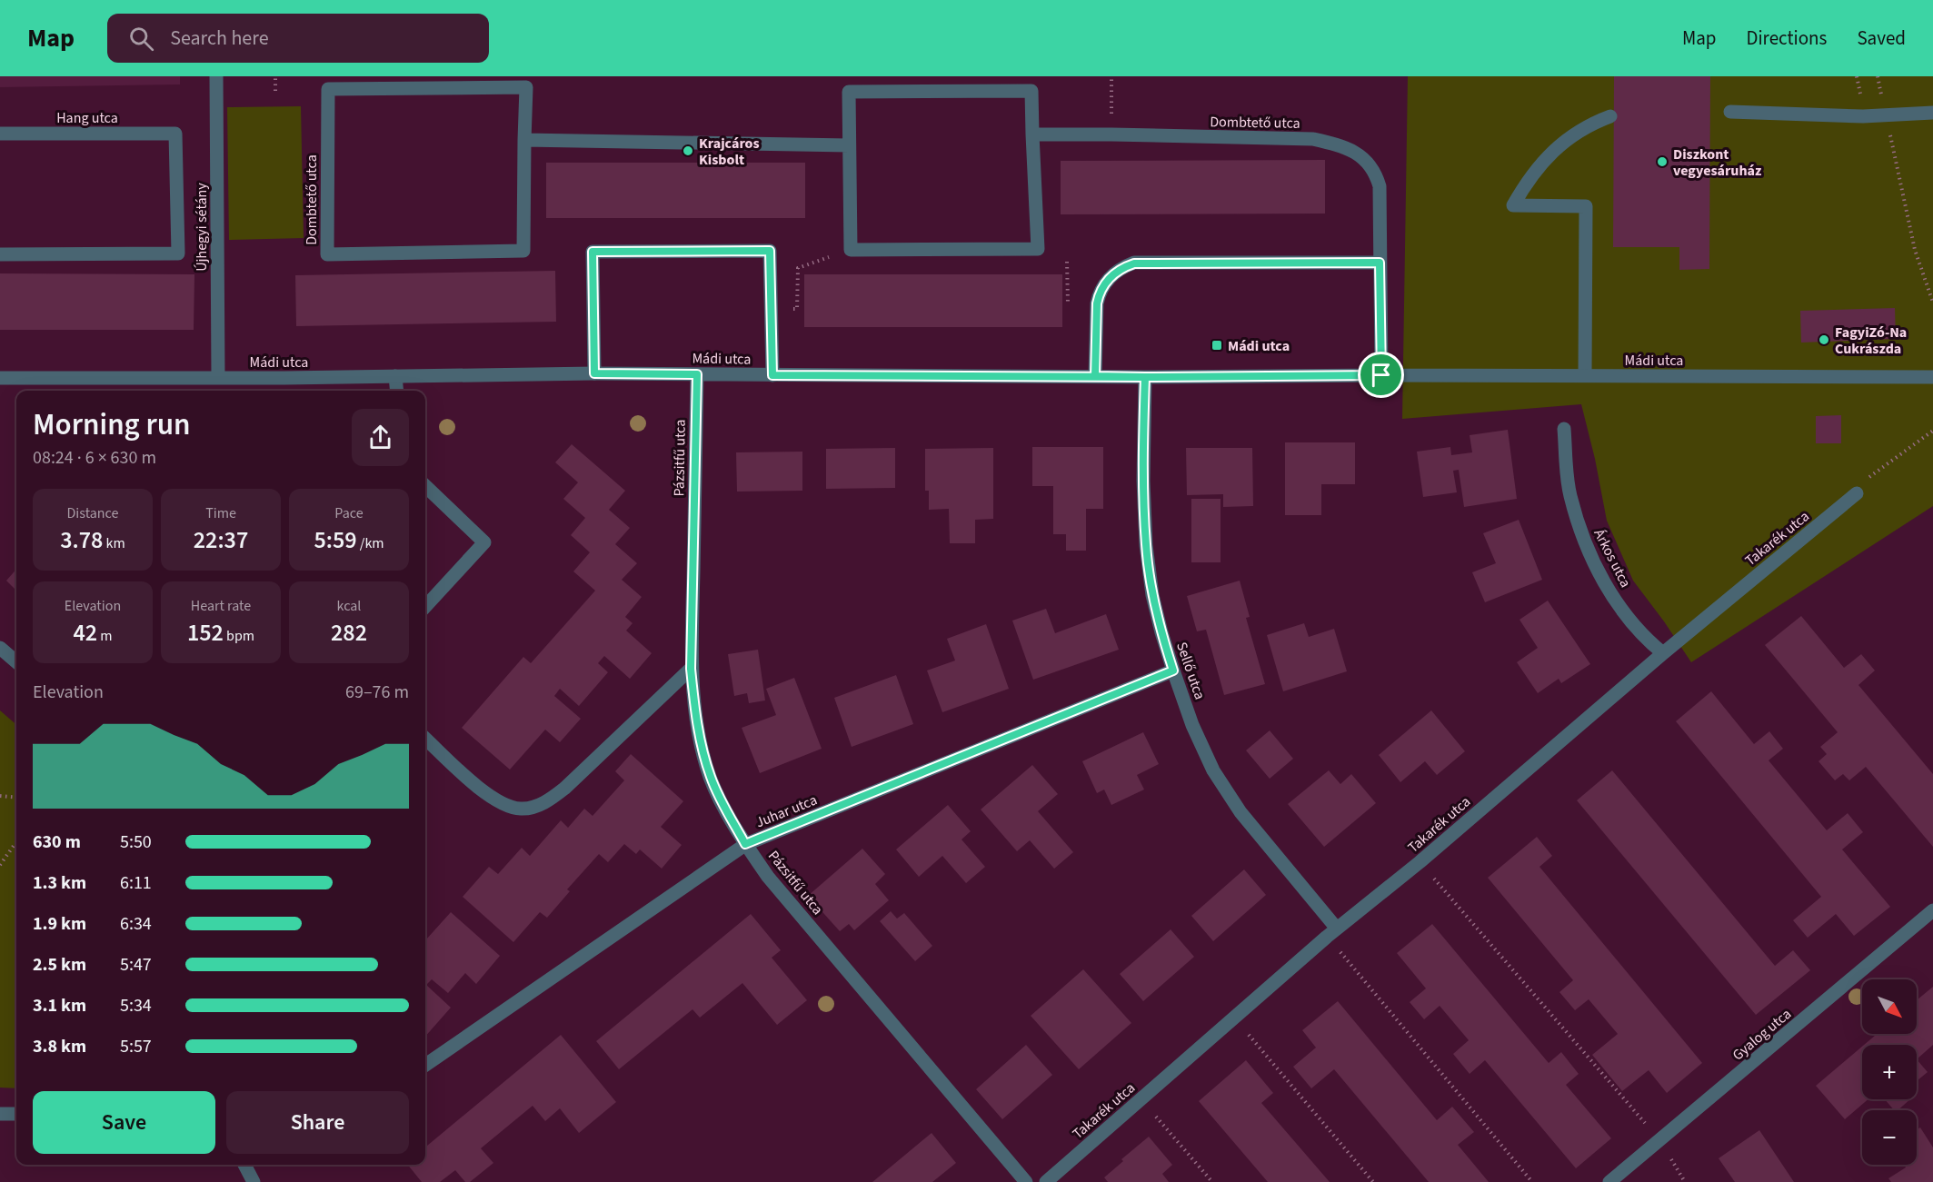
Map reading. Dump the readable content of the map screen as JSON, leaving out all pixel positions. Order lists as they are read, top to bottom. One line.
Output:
{"streets":{"street":["Hang utca","Dombtető utca","Újhegyi sétány","Mádi utca","Pázsitfű utca","Takarék utca","Árkos utca","Sellő utca","Juhar utca","Gyalog utca"]},"crossings":[["Dombtető utca","Mádi utca"],["Újhegyi sétány","Mádi utca"],["Mádi utca","Pázsitfű utca"],["Mádi utca","Sellő utca"],["Pázsitfű utca","Juhar utca"],["Takarék utca","Árkos utca"],["Takarék utca","Sellő utca"],["Sellő utca","Juhar utca"]],"places":{"other":["Krajcáros Kisbolt","Diszkont vegyesáruház","FagyiZó-Na Cukrászda"],"transit":["Mádi utca"]},"north":"bottom right","page":{"header":"Map","search":"Search here","nav":["Map","Directions","Saved"],"heading":["Morning run","08:24 · 6 × 630 m"],"stats":[["Distance","3.78 km"],["Time","22:37"],["Pace","5:59 /km"],["Elevation","42 m"],["Heart rate","152 bpm"],["kcal","282"]],"chart":["Elevation","69–76 m"],"list":[{"name":"630 m","note":"5:50"},{"name":"1.3 km","note":"6:11"},{"name":"1.9 km","note":"6:34"},{"name":"2.5 km","note":"5:47"},{"name":"3.1 km","note":"5:34"},{"name":"3.8 km","note":"5:57"}],"map_buttons":["+","−"],"buttons":["Save","Share"]}}
